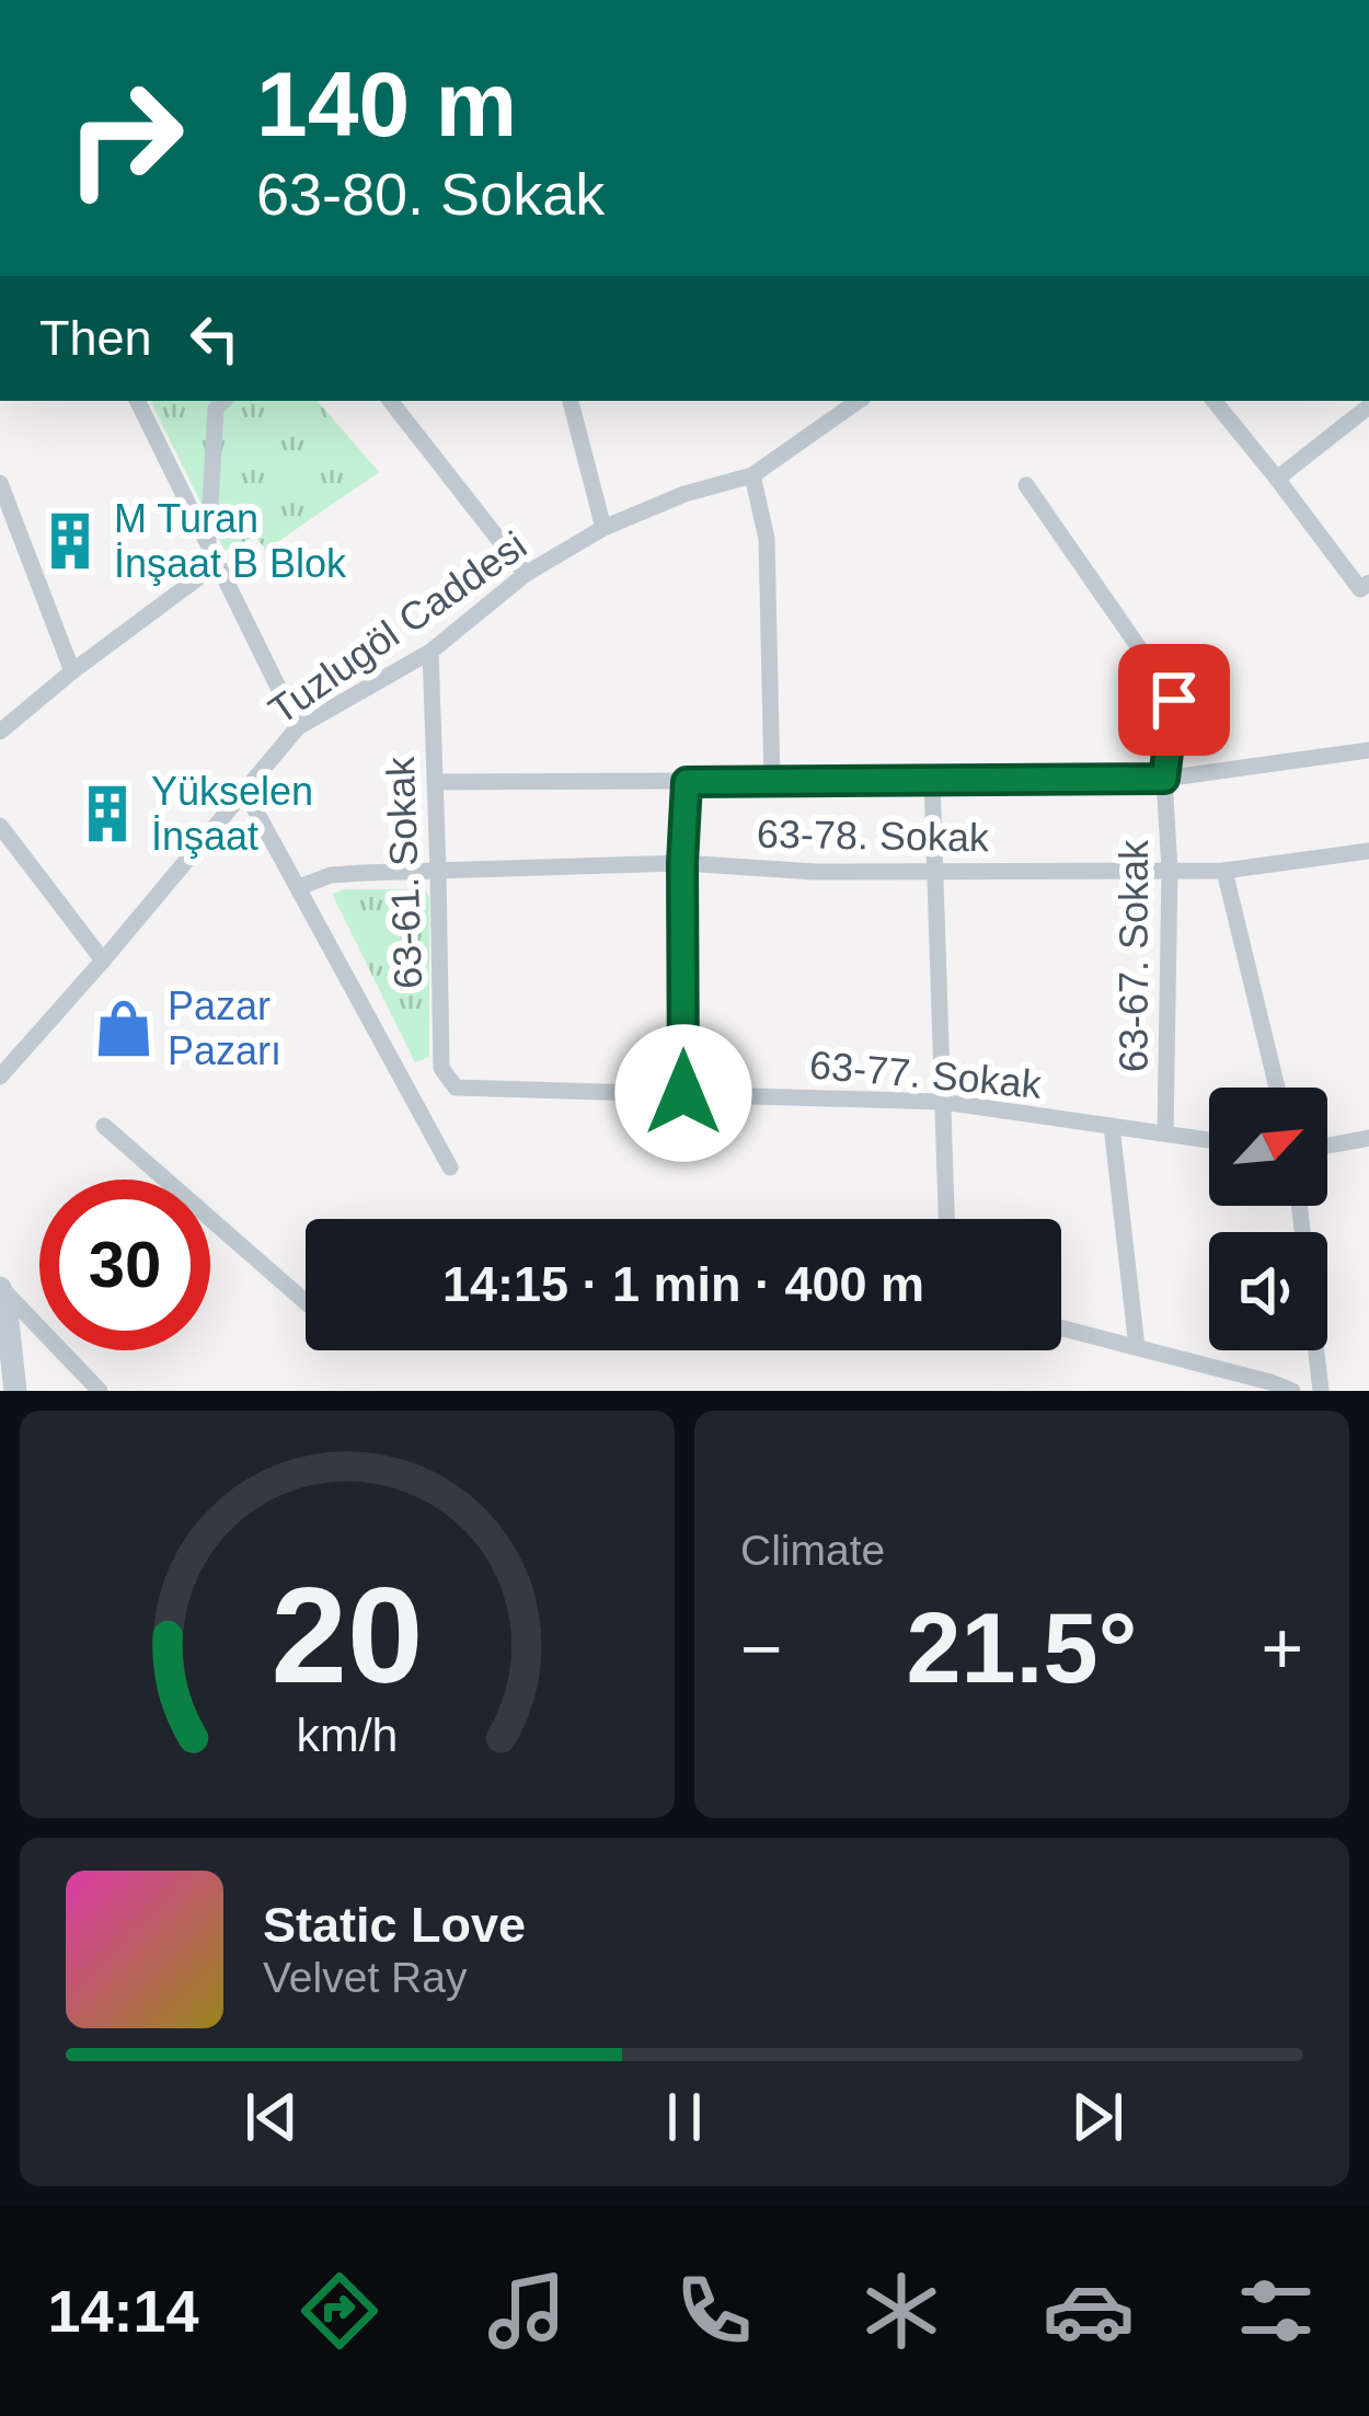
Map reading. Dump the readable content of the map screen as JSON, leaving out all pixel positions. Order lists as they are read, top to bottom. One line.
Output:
{"streets":{"street":["Tuzlugöl Caddesi","63-78. Sokak","63-61. Sokak","63-67. Sokak","63-77. Sokak"]},"crossings":[["Tuzlugöl Caddesi","63-61. Sokak"],["63-78. Sokak","63-61. Sokak"],["63-78. Sokak","63-67. Sokak"],["63-61. Sokak","63-77. Sokak"],["63-67. Sokak","63-77. Sokak"]],"places":{"building":["M Turan İnşaat B Blok","Yükselen İnşaat"],"shop":["Pazar Pazarı"]},"north":"top right","page":{"turn":["140 m","63-80. Sokak"],"then":"Then","limit":"30","trip":"14:15 · 1 min · 400 m","tile":"Climate","heat":["−","21.5°","+"],"song":["Static Love","Velvet Ray"],"tabs":"14:14","gauge":["20","km/h"]}}
